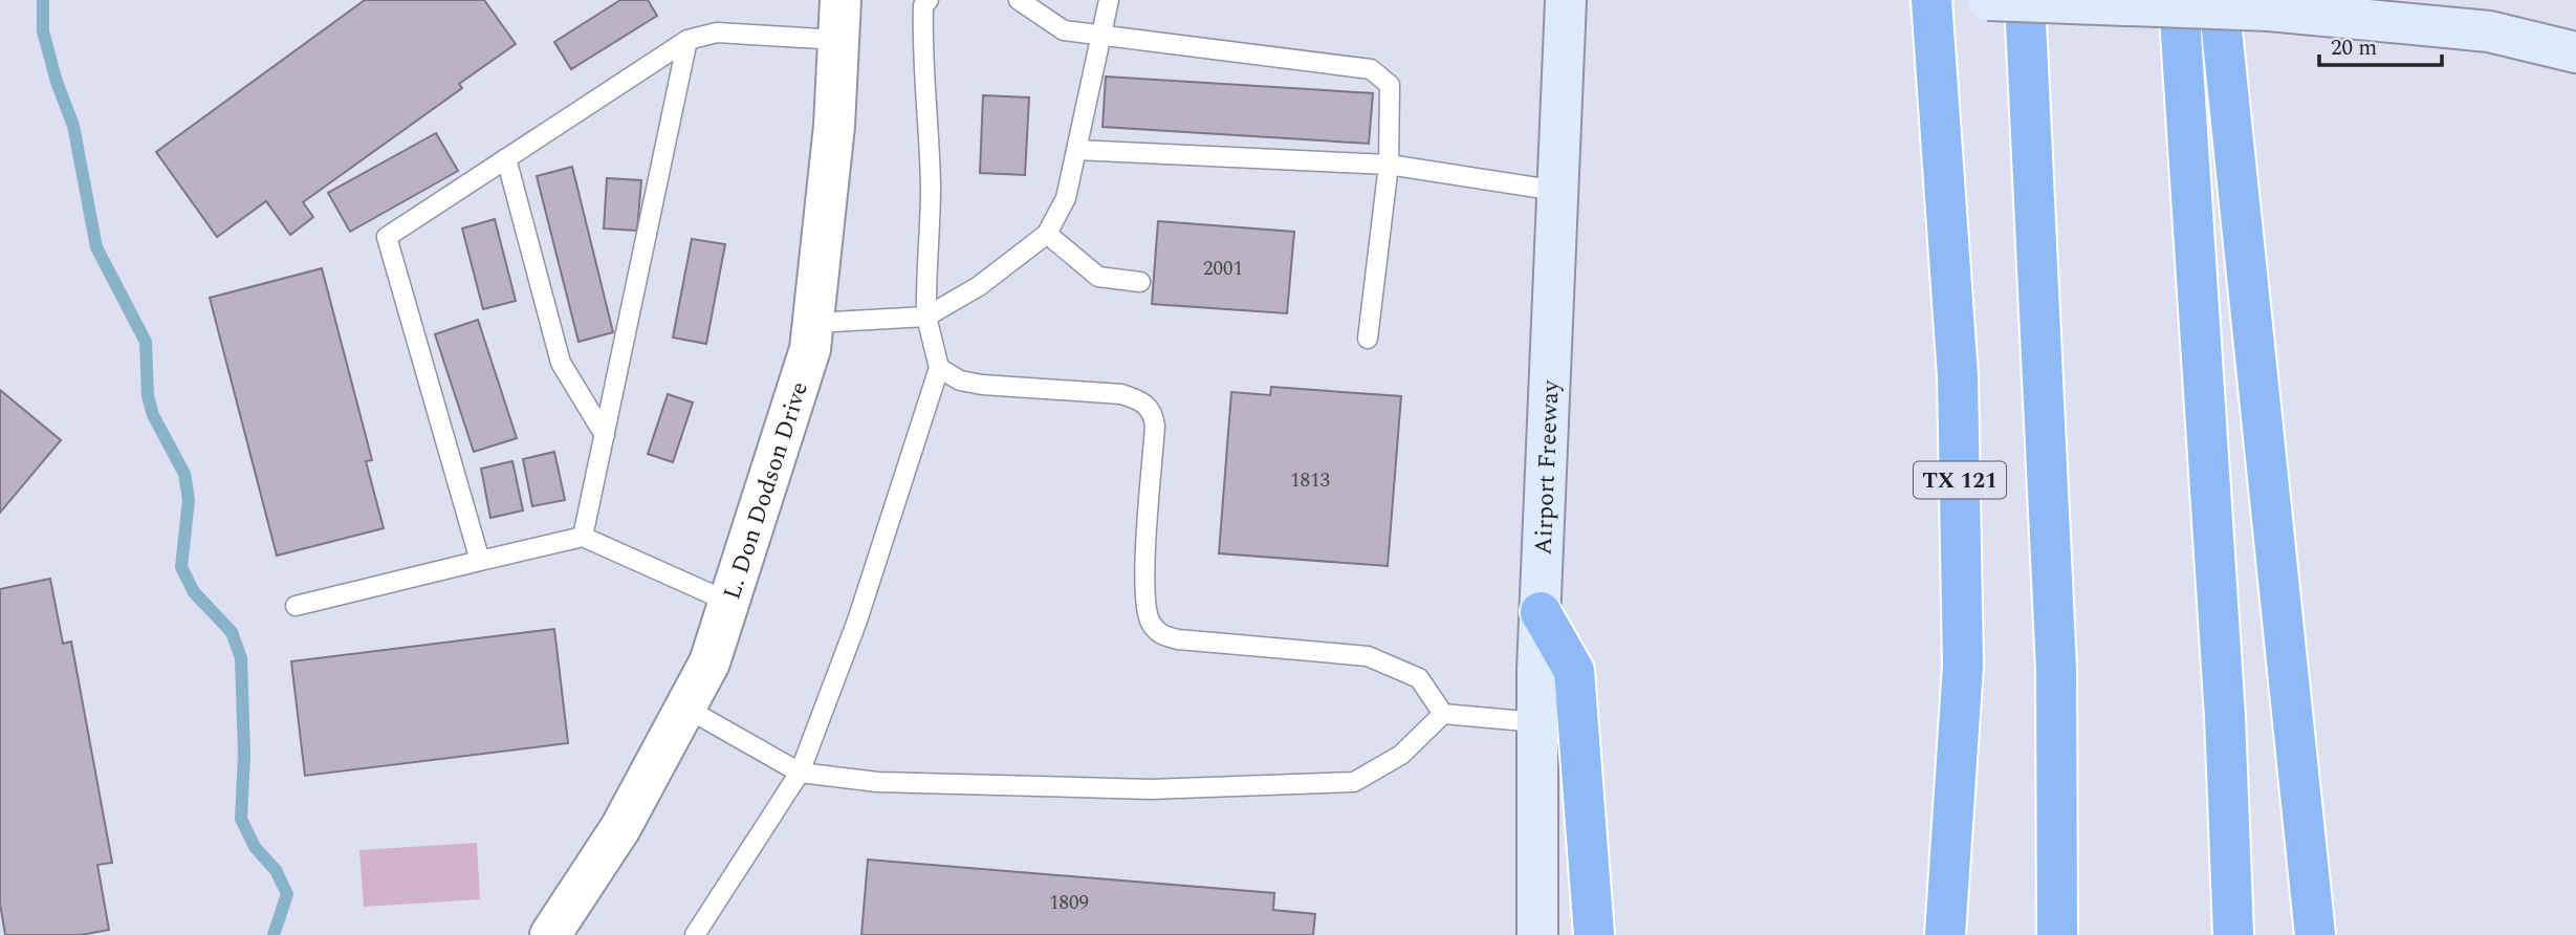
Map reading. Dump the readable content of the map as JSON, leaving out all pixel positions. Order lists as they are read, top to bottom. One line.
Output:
{"streets":{"highway":["TX 121"],"main road":["Airport Freeway"],"street":["L. Don Dodson Drive"]},"house_numbers":["2001","1813","1809"],"scale_bar":"20 m"}
